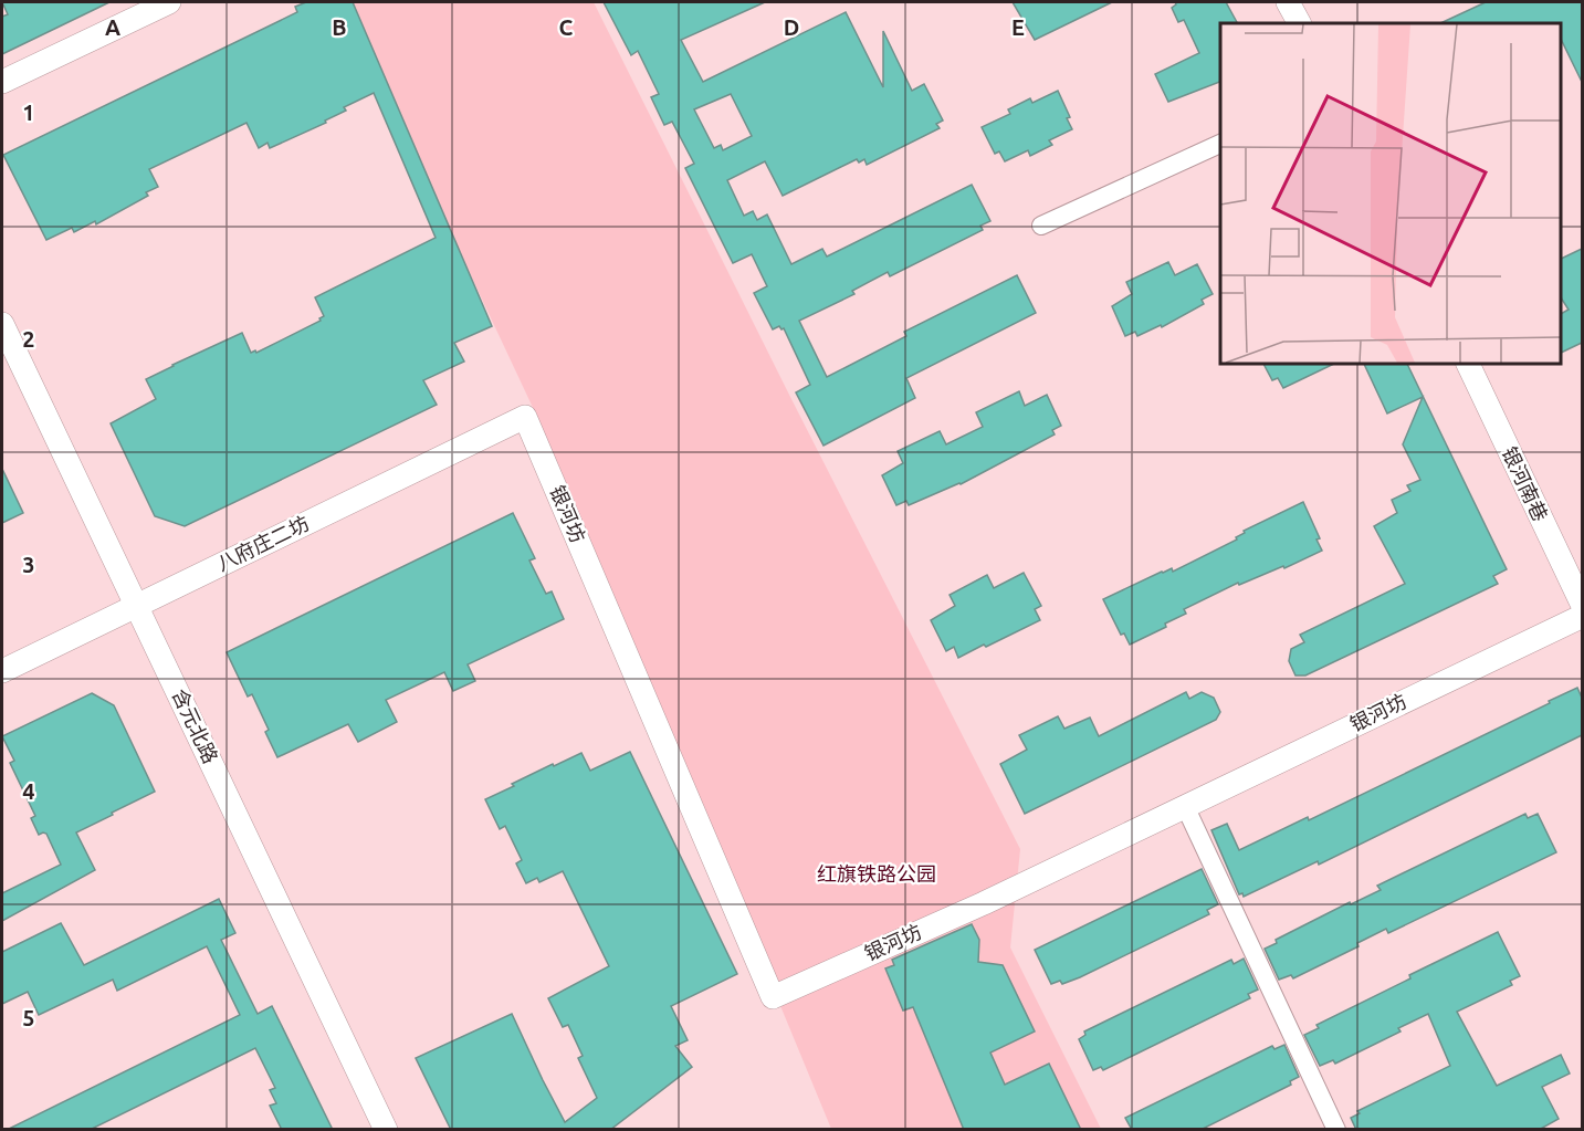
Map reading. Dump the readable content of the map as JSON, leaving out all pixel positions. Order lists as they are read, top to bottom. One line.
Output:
{"streets":{"street":["银河南巷","银河坊","八府庄二坊","含元北路"]},"crossings":[["银河坊","八府庄二坊"],["八府庄二坊","含元北路"]],"parks":["红旗铁路公园"],"grid":{"columns":["A","B","C","D","E"],"rows":["1","2","3","4","5"]}}
